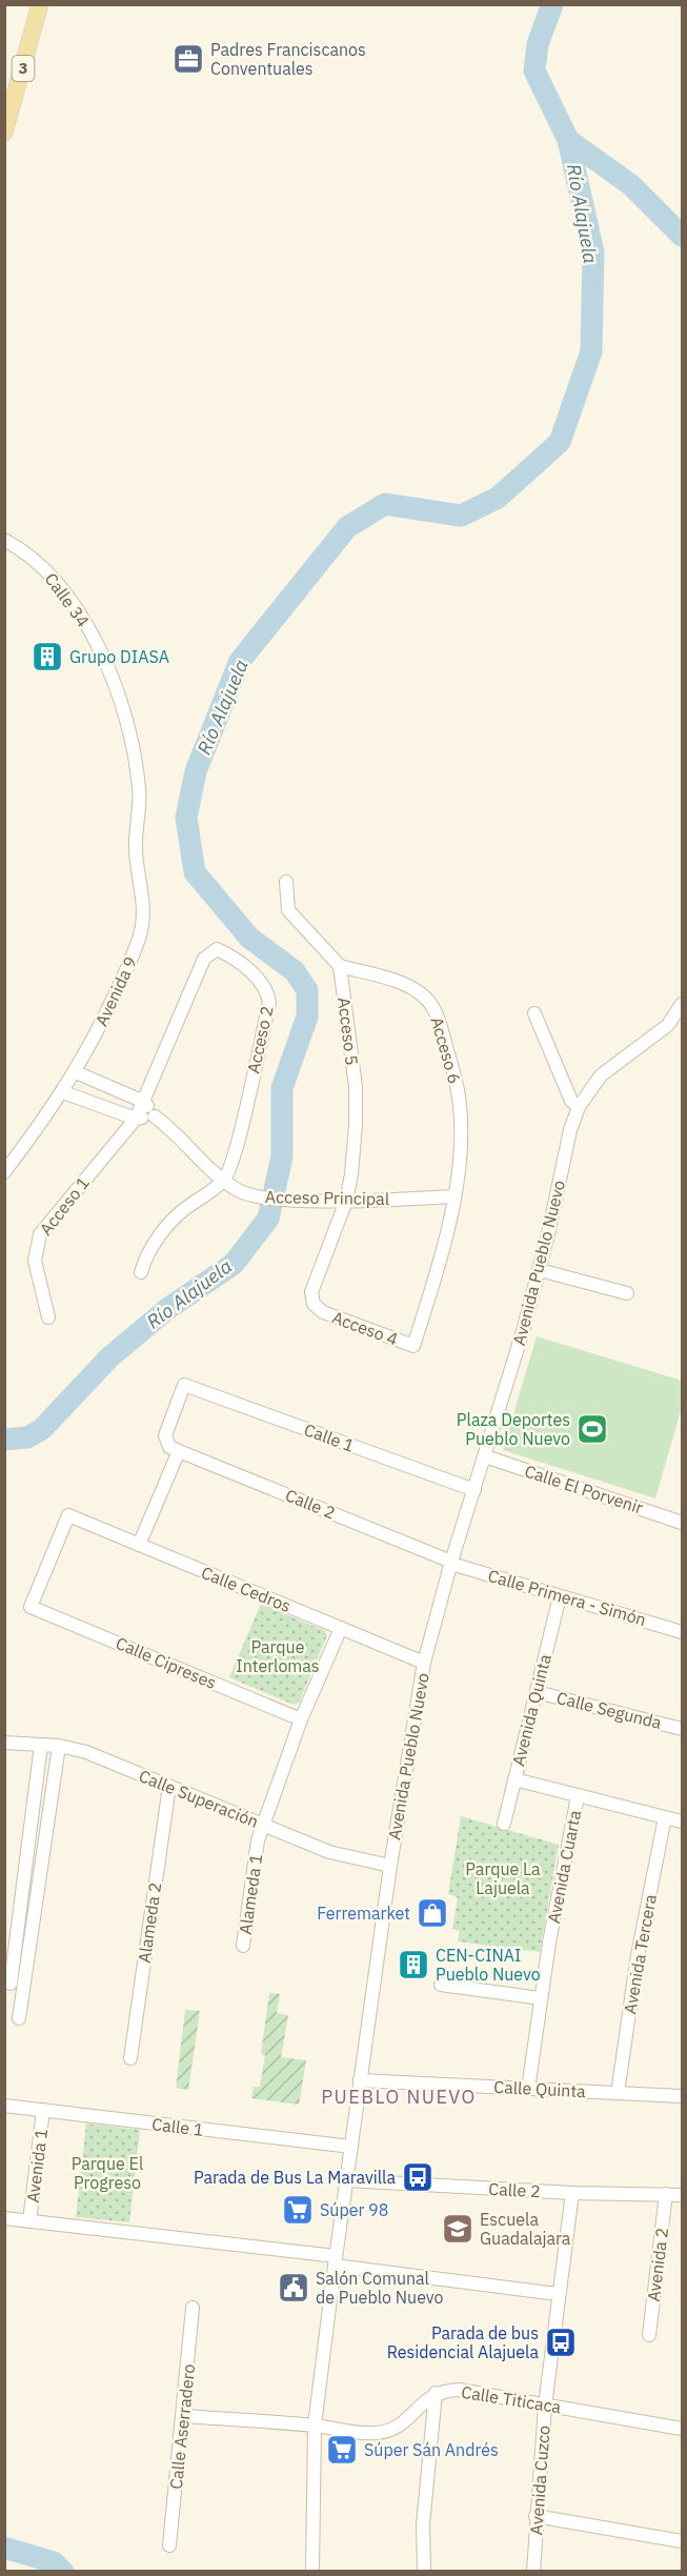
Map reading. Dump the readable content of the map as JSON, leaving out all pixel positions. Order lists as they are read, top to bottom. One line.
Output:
{"streets":{"main road":["3"],"street":["Calle 34","Avenida 9","Acceso 5","Acceso 2","Acceso 6","Acceso Principal","Acceso 1","Avenida Pueblo Nuevo","Acceso 4","Calle 1","Calle El Porvenir","Calle 2","Calle Cedros","Calle Primera - Simón","Calle Cipreses","Avenida Quinta","Calle Segunda","Calle Superación","Avenida Cuarta","Alameda 1","Alameda 2","Avenida Tercera","Calle Quinta","Avenida 1","Avenida 2","Calle Titicaca","Calle Aserradero","Avenida Cuzco"]},"crossings":[["Calle 34","Avenida 9"],["Avenida 9","Acceso Principal"],["Acceso 5","Acceso 6"],["Acceso 5","Acceso Principal"],["Acceso 5","Acceso 4"],["Acceso 2","Acceso Principal"],["Acceso 2","Acceso 1"],["Acceso 6","Acceso Principal"],["Acceso 6","Acceso 4"],["Acceso Principal","Acceso 1"],["Acceso Principal","Acceso 4"],["Avenida Pueblo Nuevo","Calle 1"],["Avenida Pueblo Nuevo","Calle El Porvenir"],["Avenida Pueblo Nuevo","Calle 2"],["Avenida Pueblo Nuevo","Calle Cedros"],["Avenida Pueblo Nuevo","Calle Primera - Simón"],["Avenida Pueblo Nuevo","Calle Superación"],["Avenida Pueblo Nuevo","Calle Quinta"],["Avenida Pueblo Nuevo","Calle Titicaca"],["Calle 1","Calle 2"],["Calle 1","Avenida 1"],["Calle 2","Calle Primera - Simón"],["Calle 2","Avenida 2"],["Calle Cedros","Calle Cipreses"],["Calle Cedros","Alameda 1"],["Calle Primera - Simón","Avenida Quinta"],["Calle Cipreses","Alameda 1"],["Avenida Quinta","Calle Segunda"],["Calle Superación","Alameda 1"],["Calle Superación","Alameda 2"],["Avenida Cuarta","Calle Quinta"],["Avenida Tercera","Calle Quinta"],["Calle Titicaca","Calle Aserradero"],["Calle Titicaca","Avenida Cuzco"]],"districts":["PUEBLO NUEVO"],"water":["Río Alajuela"],"parks":["Parque Interlomas","Parque La Lajuela","Parque El Progreso"],"places":{"office":["Padres Franciscanos Conventuales"],"building":["Grupo DIASA","CEN-CINAI Pueblo Nuevo"],"sports":["Plaza Deportes Pueblo Nuevo"],"shop":["Ferremarket"],"bus stop":["Parada de Bus La Maravilla","Parada de bus Residencial Alajuela"],"supermarket":["Súper 98","Súper Sán Andrés"],"school or university":["Escuela Guadalajara"],"public building":["Salón Comunal de Pueblo Nuevo"]}}
